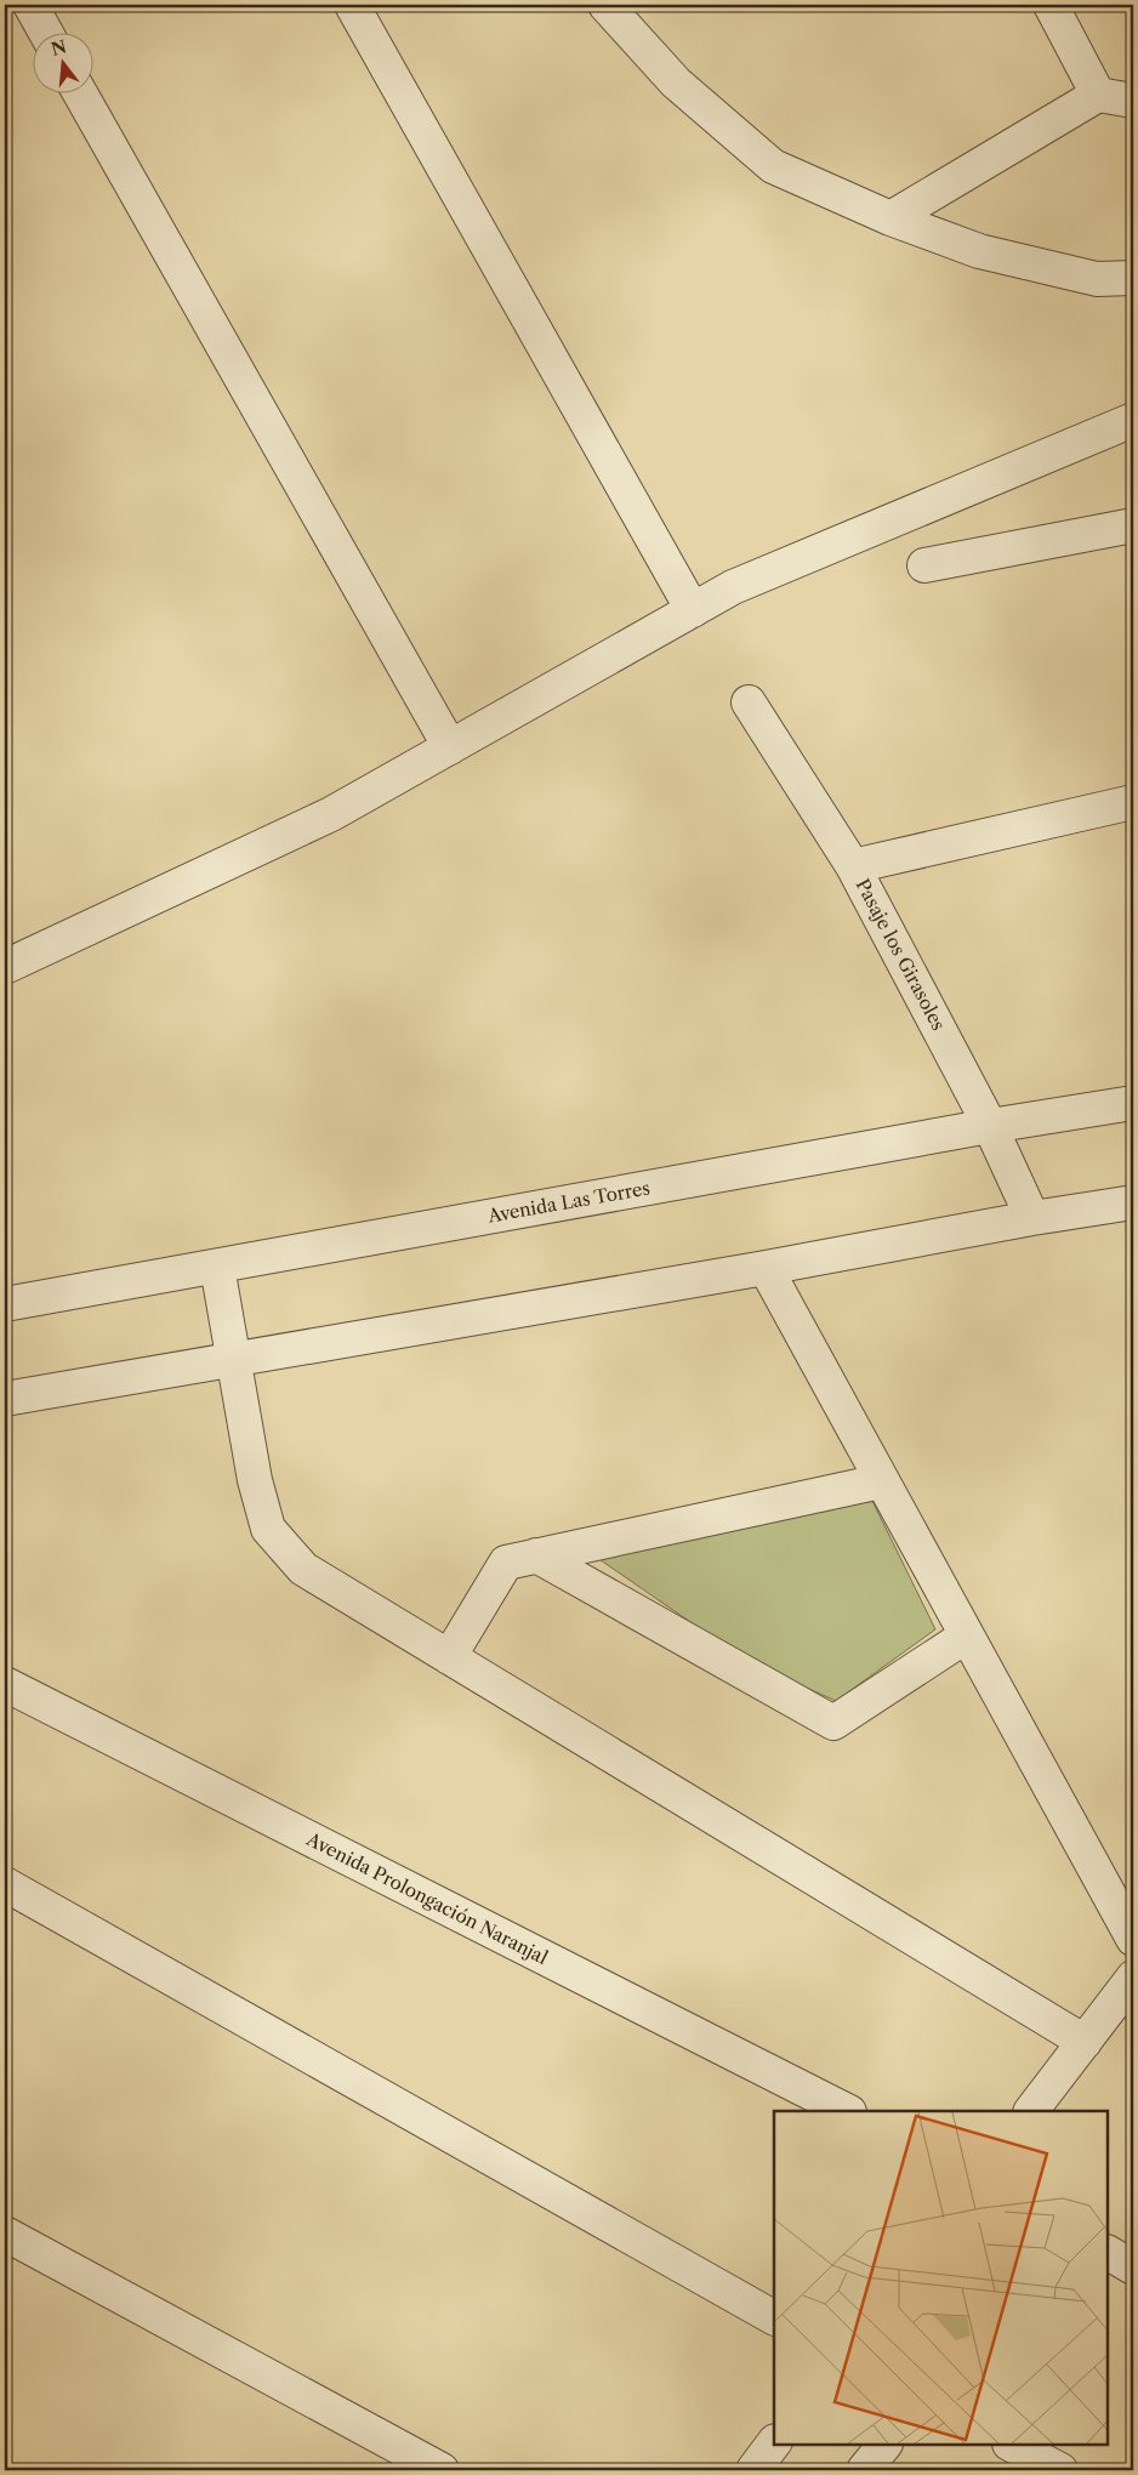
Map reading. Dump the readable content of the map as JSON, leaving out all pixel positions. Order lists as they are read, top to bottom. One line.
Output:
{"streets":{"street":["Pasaje los Girasoles","Avenida Las Torres","Avenida Prolongación Naranjal"]},"crossings":[["Pasaje los Girasoles","Avenida Las Torres"]],"north":"top"}
